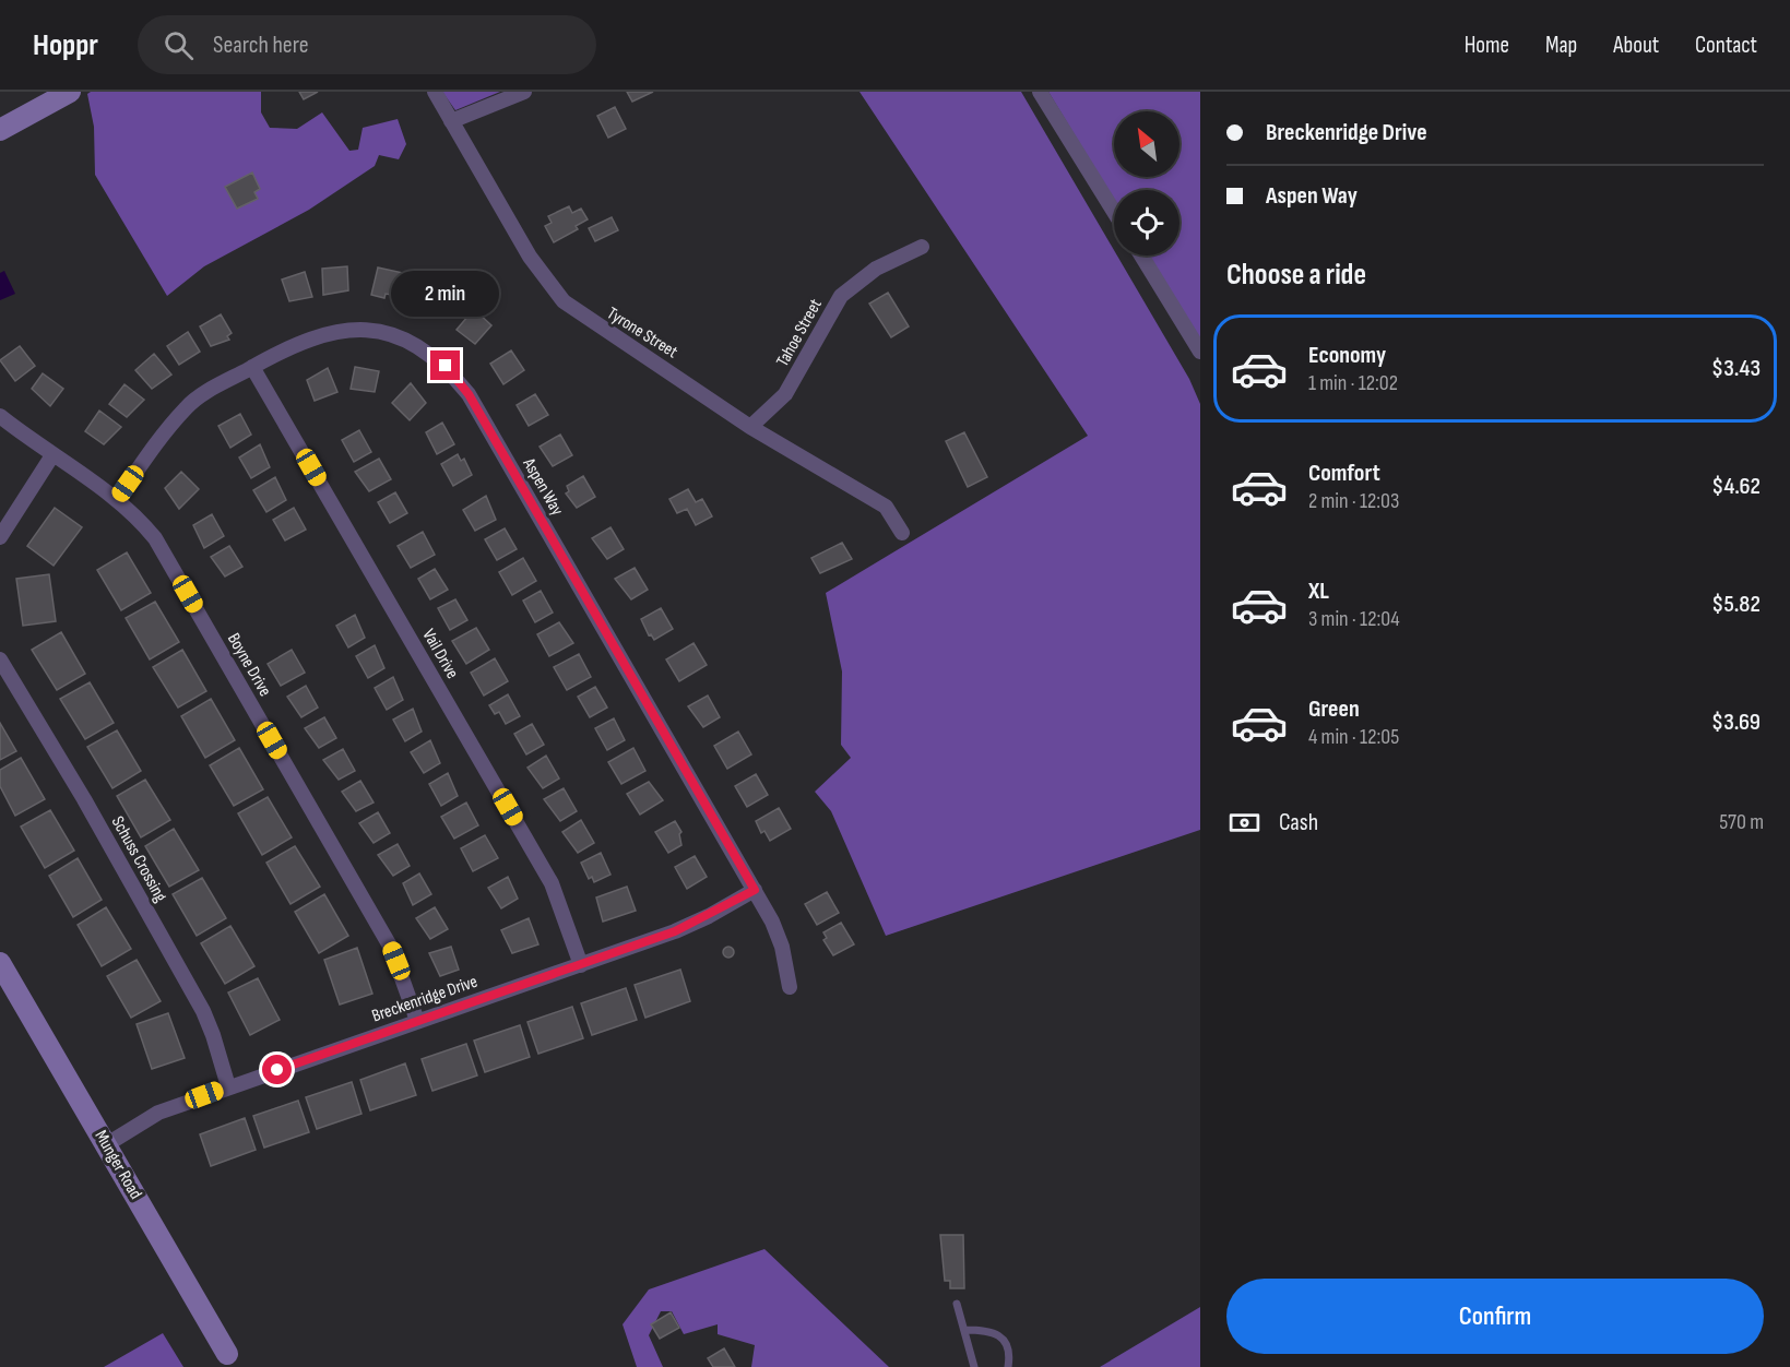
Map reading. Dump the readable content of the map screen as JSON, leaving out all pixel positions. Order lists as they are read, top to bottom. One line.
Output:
{"streets":{"street":["Tyrone Street","Tahoe Street","Aspen Way","Vail Drive","Boyne Drive","Schuss Crossing","Breckenridge Drive","Munger Road"]},"crossings":[["Tyrone Street","Tahoe Street"],["Aspen Way","Vail Drive"],["Aspen Way","Boyne Drive"],["Aspen Way","Breckenridge Drive"],["Vail Drive","Breckenridge Drive"],["Boyne Drive","Breckenridge Drive"],["Schuss Crossing","Breckenridge Drive"],["Breckenridge Drive","Munger Road"]],"north":"top left","page":{"header":"Hoppr","search":"Search here","nav":["Home","Map","About","Contact"],"banner":["Breckenridge Drive","Aspen Way"],"heading":"Choose a ride","bubble":"2 min","list":[{"name":"Economy","note":"1 min · 12:02","value":"$3.43"},{"name":"Comfort","note":"2 min · 12:03","value":"$4.62"},{"name":"XL","note":"3 min · 12:04","value":"$5.82"},{"name":"Green","note":"4 min · 12:05","value":"$3.69"}],"pay":["Cash","570 m"],"buttons":"Confirm"}}
